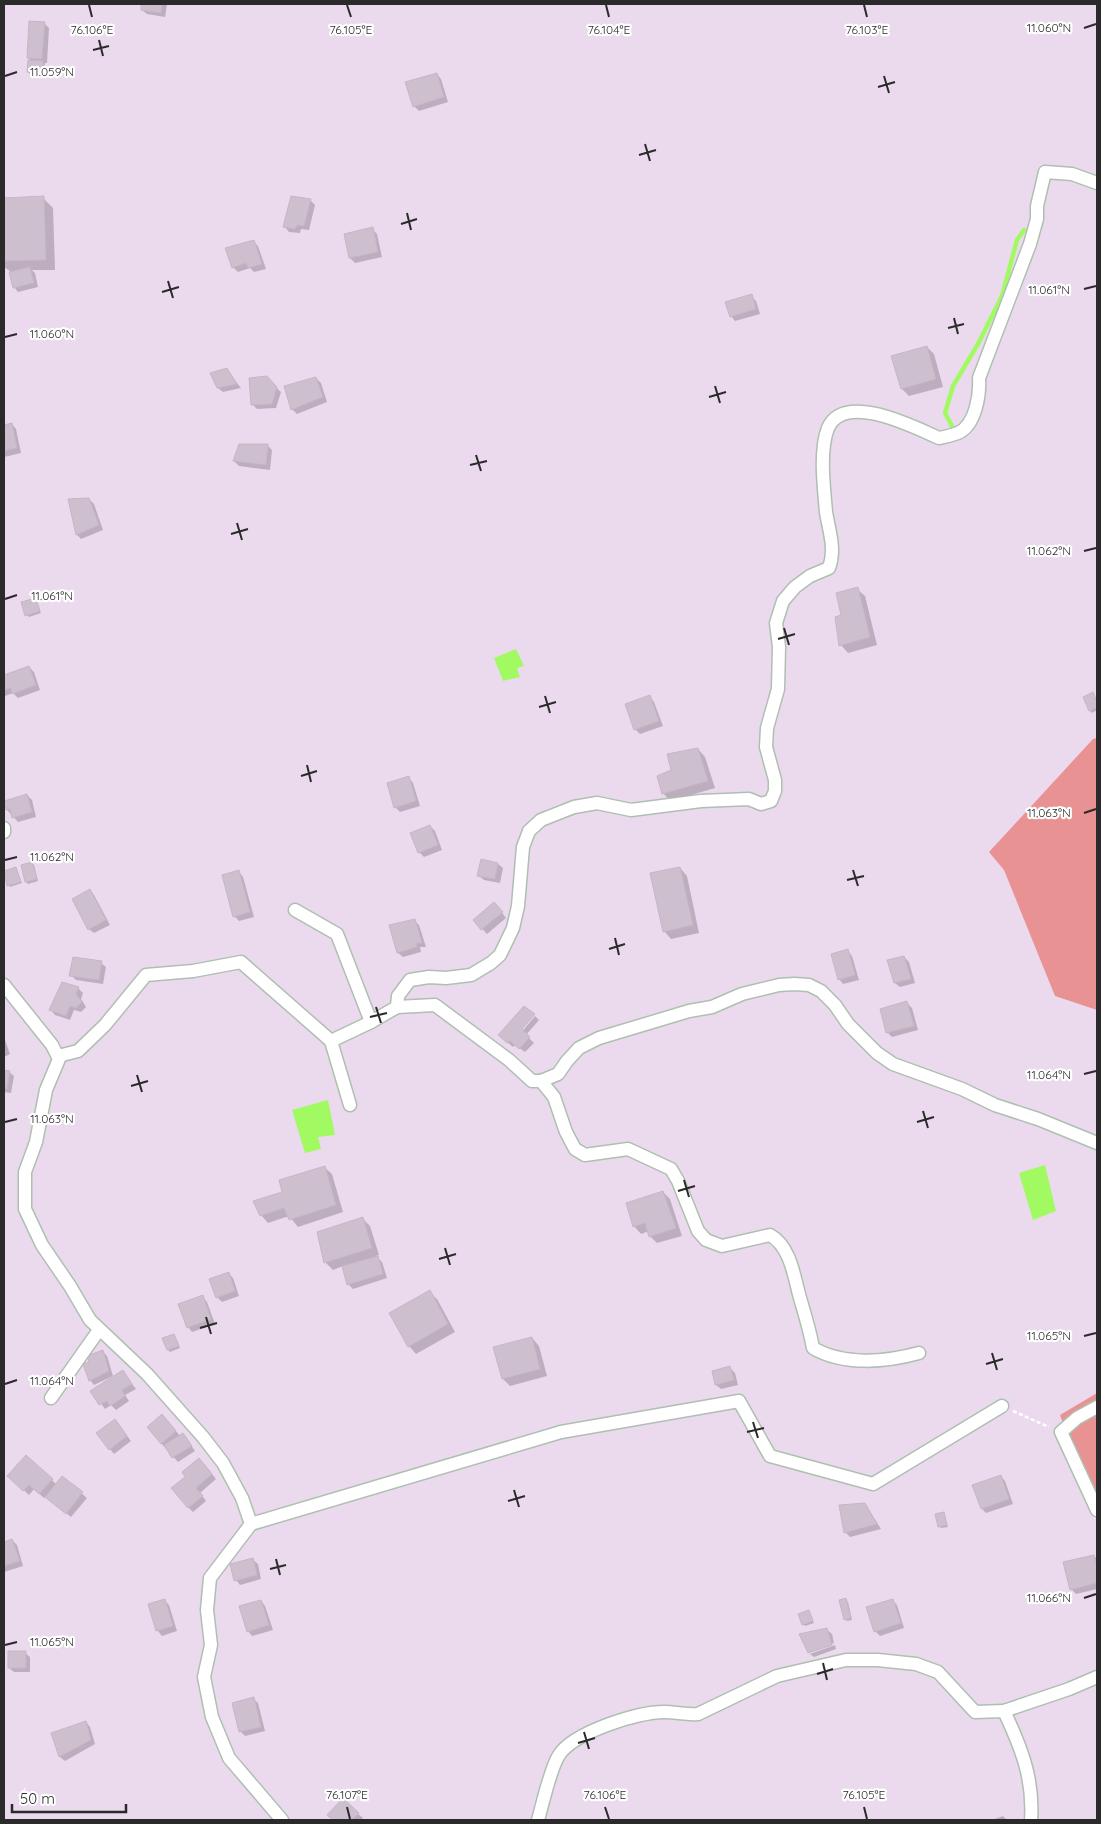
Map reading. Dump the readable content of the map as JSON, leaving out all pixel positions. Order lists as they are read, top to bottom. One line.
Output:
{"scale_bar":"50 m","coordinates":["11.060°N","76.106°E","76.105°E","76.104°E","76.103°E","11.059°N","11.061°N","11.062°N","11.063°N","11.064°N","11.065°N","11.066°N","76.107°E"]}
